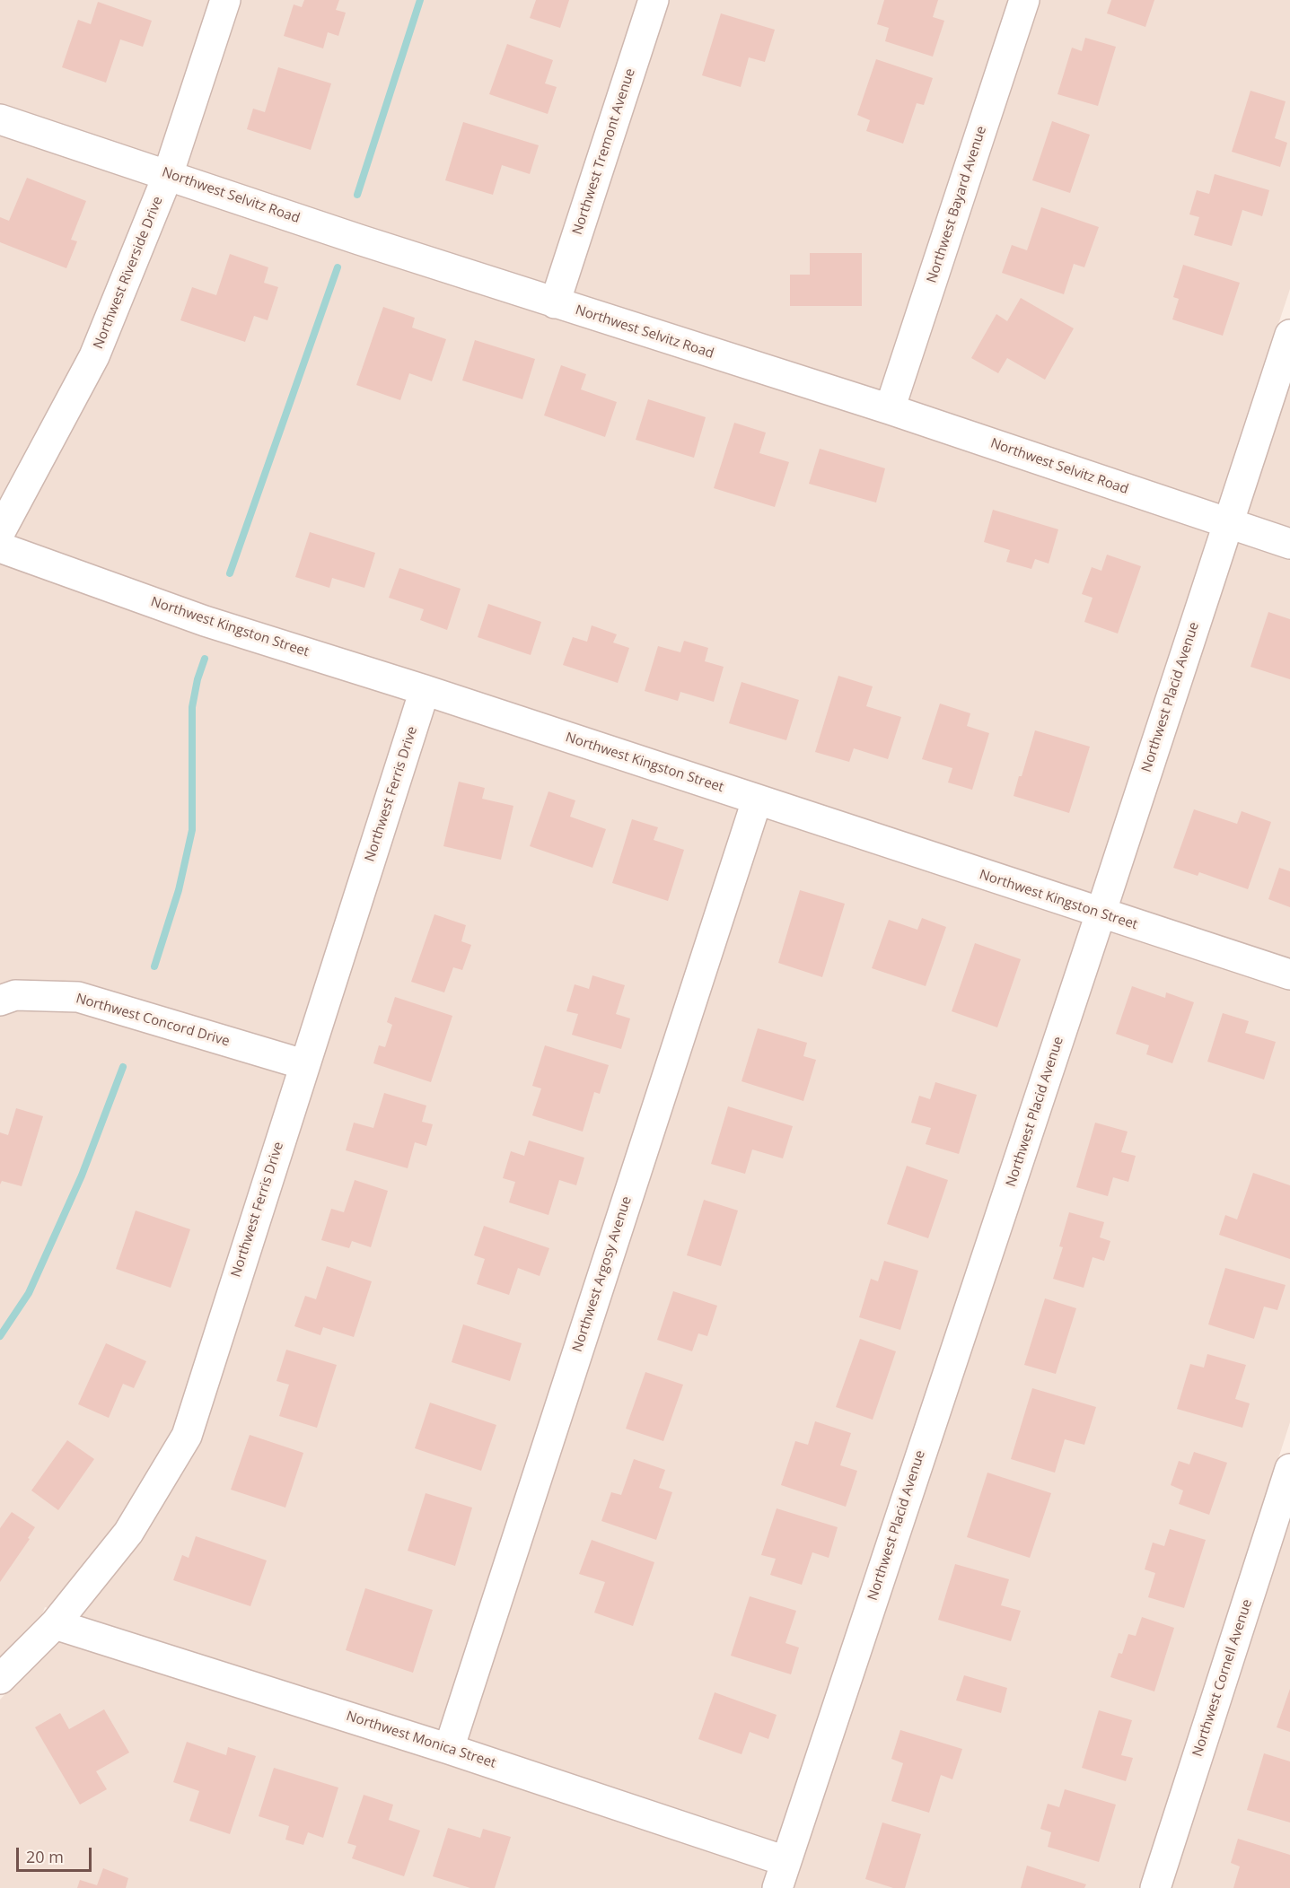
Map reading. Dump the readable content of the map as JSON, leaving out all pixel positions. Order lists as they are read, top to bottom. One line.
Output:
{"streets":{"street":["Northwest Tremont Avenue","Northwest Selvitz Road","Northwest Bayard Avenue","Northwest Riverside Drive","Northwest Kingston Street","Northwest Placid Avenue","Northwest Ferris Drive","Northwest Concord Drive","Northwest Argosy Avenue","Northwest Cornell Avenue","Northwest Monica Street"]},"crossings":[["Northwest Tremont Avenue","Northwest Selvitz Road"],["Northwest Selvitz Road","Northwest Bayard Avenue"],["Northwest Selvitz Road","Northwest Riverside Drive"],["Northwest Selvitz Road","Northwest Placid Avenue"],["Northwest Kingston Street","Northwest Placid Avenue"],["Northwest Kingston Street","Northwest Ferris Drive"],["Northwest Kingston Street","Northwest Argosy Avenue"],["Northwest Placid Avenue","Northwest Monica Street"],["Northwest Ferris Drive","Northwest Concord Drive"],["Northwest Ferris Drive","Northwest Monica Street"],["Northwest Argosy Avenue","Northwest Monica Street"]],"scale_bar":"20 m"}
